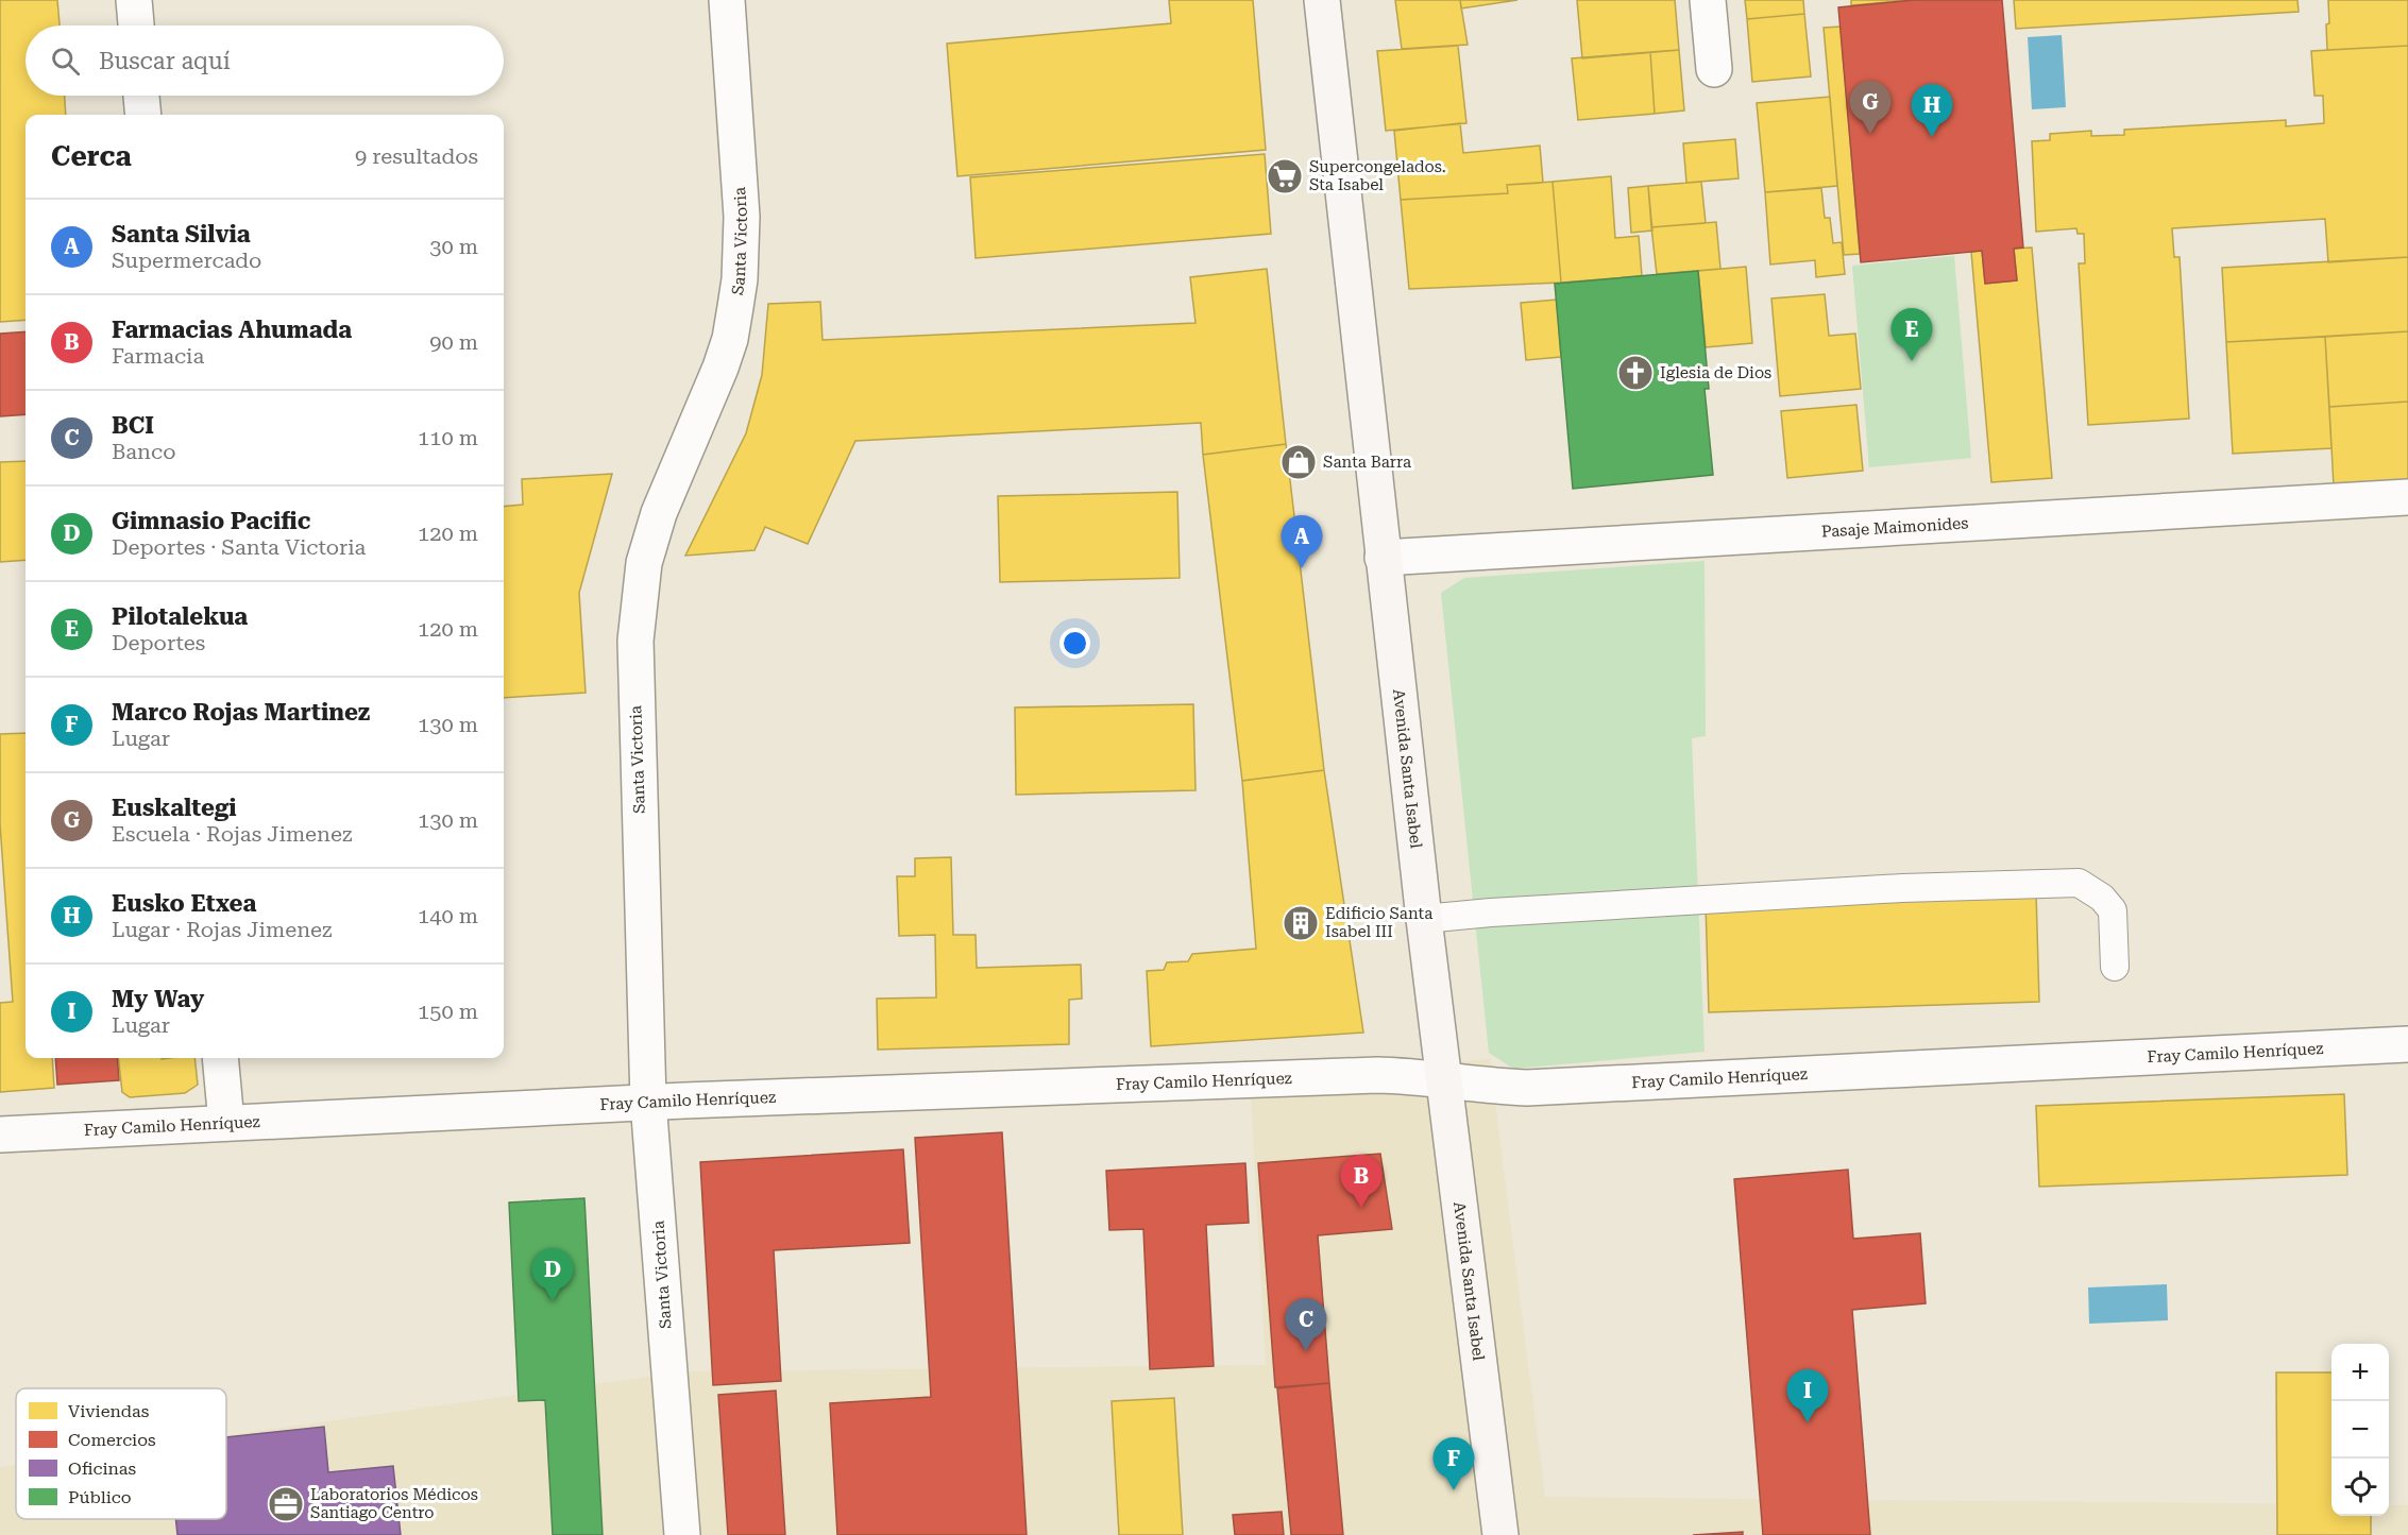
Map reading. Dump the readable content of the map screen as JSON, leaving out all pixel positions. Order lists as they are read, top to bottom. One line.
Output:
{"streets":{"main road":["Avenida Santa Isabel"],"street":["Santa Victoria","Pasaje Maimonides","Fray Camilo Henríquez"]},"crossings":[["Santa Victoria","Fray Camilo Henríquez"],["Pasaje Maimonides","Avenida Santa Isabel"],["Avenida Santa Isabel","Fray Camilo Henríquez"]],"places":{"supermarket":["Supercongelados. Sta Isabel"],"church":["Iglesia de Dios"],"shop":["Santa Barra"],"building":["Edificio Santa Isabel III"],"office":["Laboratorios Médicos Santiago Centro"]},"legend":["Viviendas","Comercios","Oficinas","Público"],"page":{"search":"Buscar aquí","pins":["G","H","E","A","B","D","C","I","F"],"heading":["Cerca","9 resultados"],"list":[{"mark":"A","name":"Santa Silvia","note":"Supermercado","value":"30 m"},{"mark":"B","name":"Farmacias Ahumada","note":"Farmacia","value":"90 m"},{"mark":"C","name":"BCI","note":"Banco","value":"110 m"},{"mark":"D","name":"Gimnasio Pacific","note":"Deportes · Santa Victoria","value":"120 m"},{"mark":"E","name":"Pilotalekua","note":"Deportes","value":"120 m"},{"mark":"F","name":"Marco Rojas Martinez","note":"Lugar","value":"130 m"},{"mark":"G","name":"Euskaltegi","note":"Escuela · Rojas Jimenez","value":"130 m"},{"mark":"H","name":"Eusko Etxea","note":"Lugar · Rojas Jimenez","value":"140 m"},{"mark":"I","name":"My Way","note":"Lugar","value":"150 m"}],"map_buttons":["+","−"]}}
